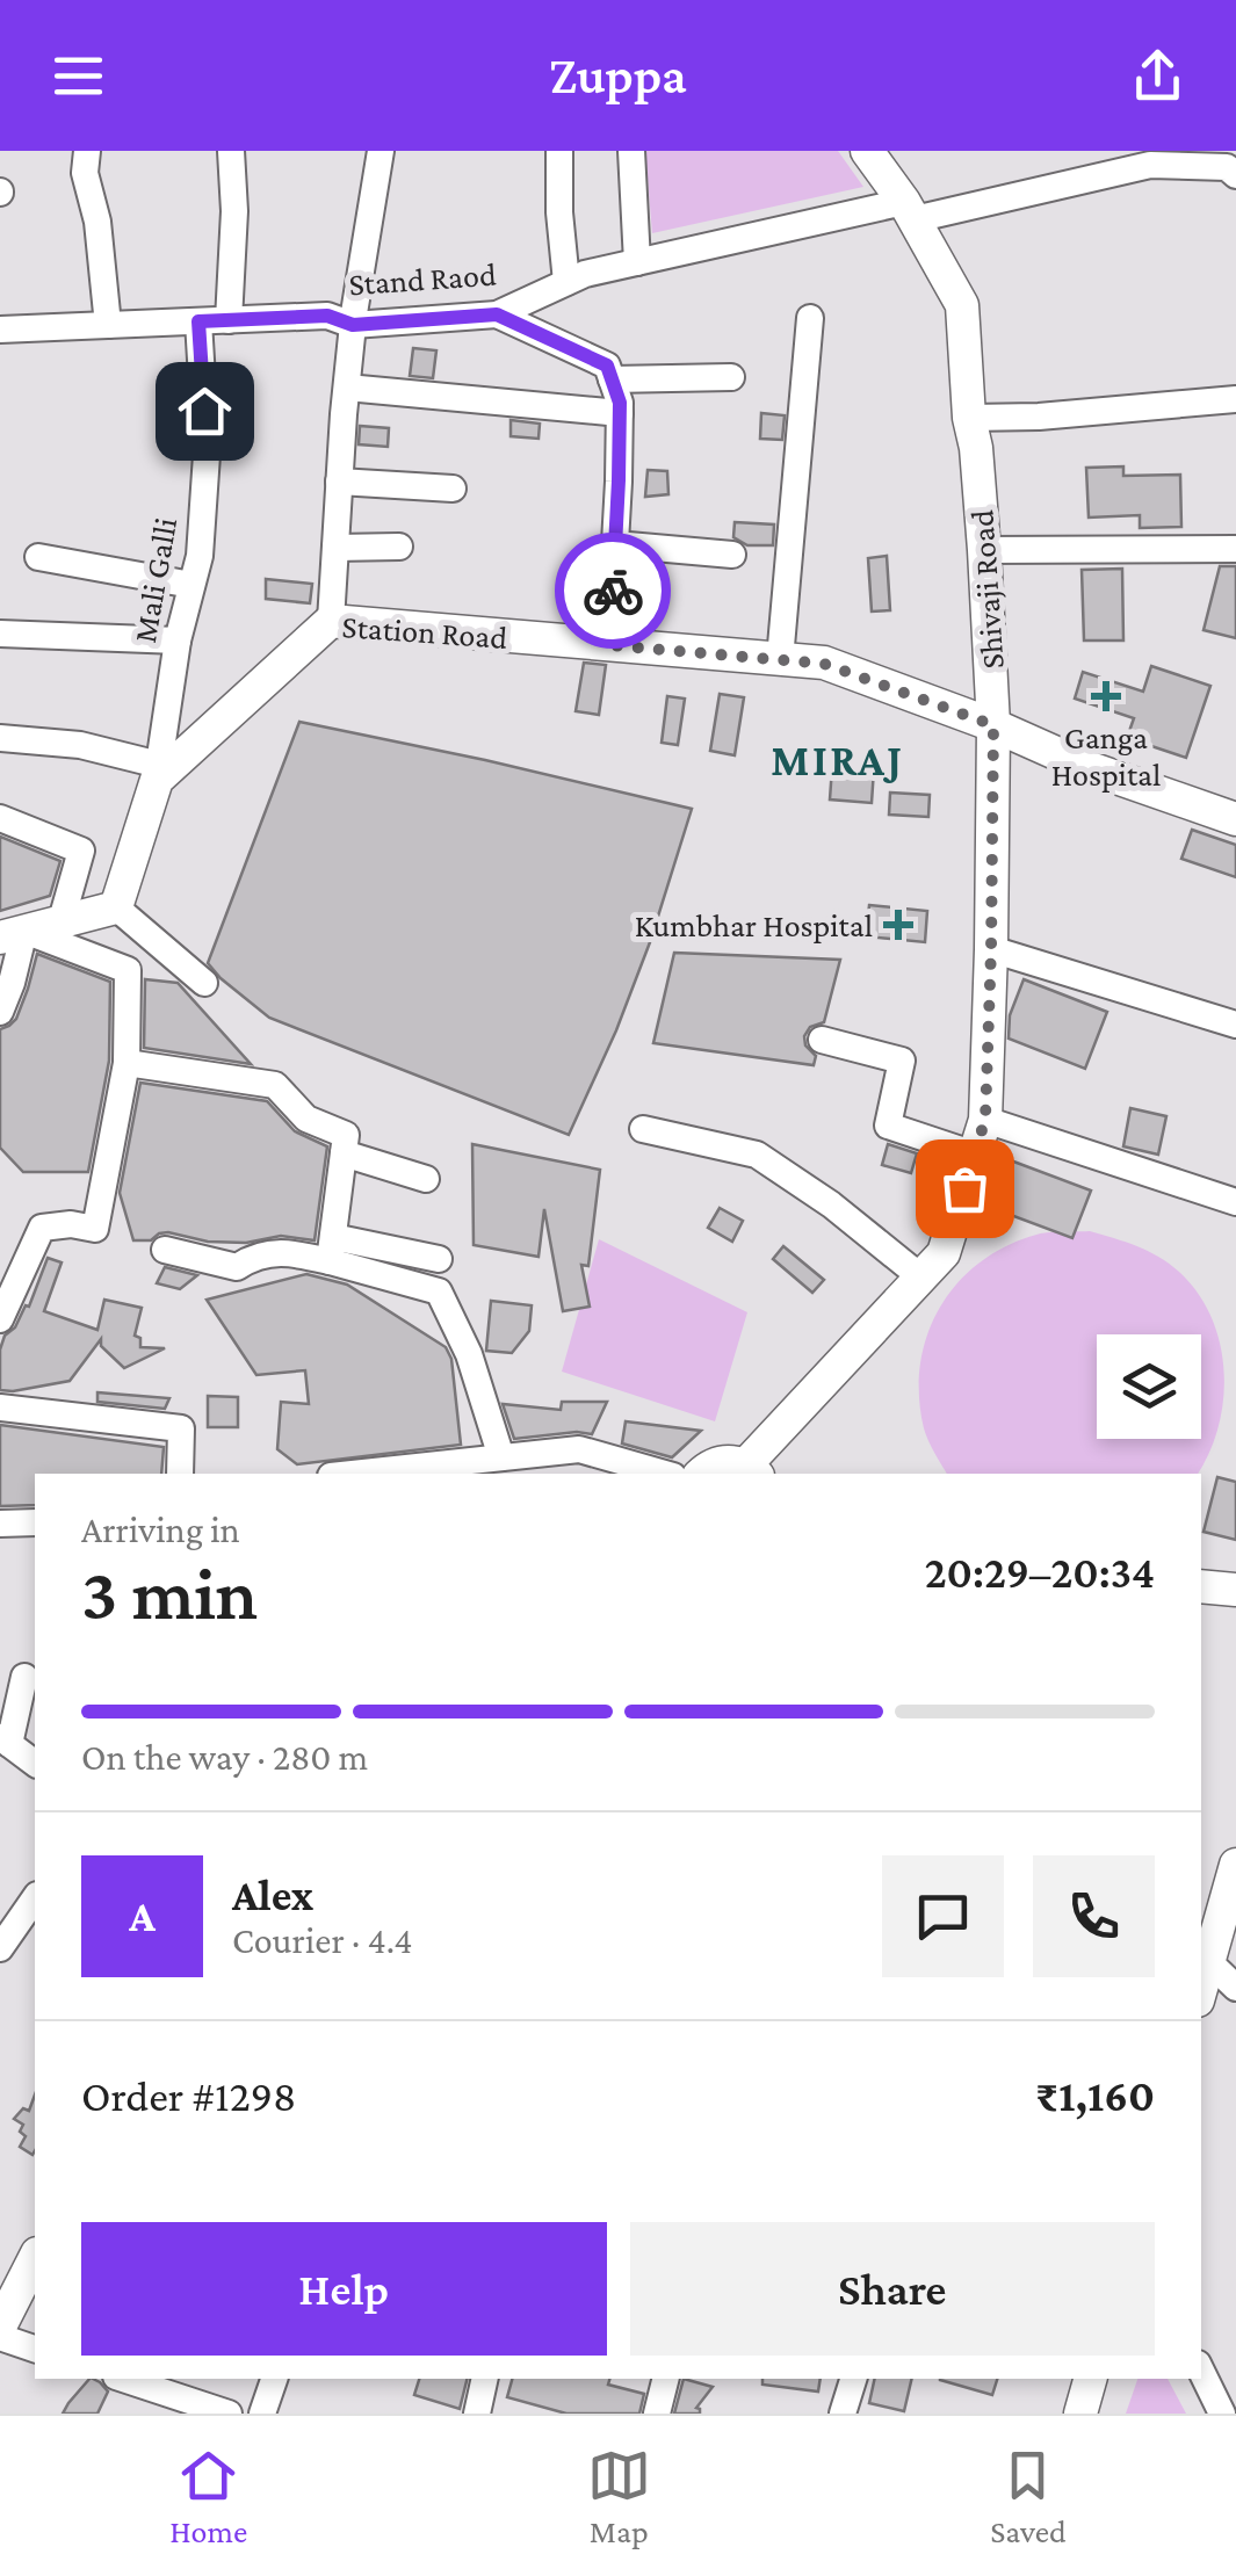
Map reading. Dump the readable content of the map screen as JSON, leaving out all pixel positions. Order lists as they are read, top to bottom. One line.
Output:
{"streets":{"main road":["Shivaji Road","Station Road"],"street":["Stand Raod","Mali Galli"]},"crossings":[["Stand Raod","Mali Galli"],["Stand Raod","Shivaji Road"],["Mali Galli","Station Road"],["Shivaji Road","Station Road"]],"districts":["MIRAJ"],"places":{"health":["Ganga Hospital","Kumbhar Hospital"]},"page":{"header":"Zuppa","heading":["3 min","Arriving in","20:29–20:34"],"panel":["Alex","Courier · 4.4","Order #1298","₹1,160"],"bar":"On the way · 280 m","round":"A","buttons":["Help","Share"],"tabs":["Home","Map","Saved"]}}
